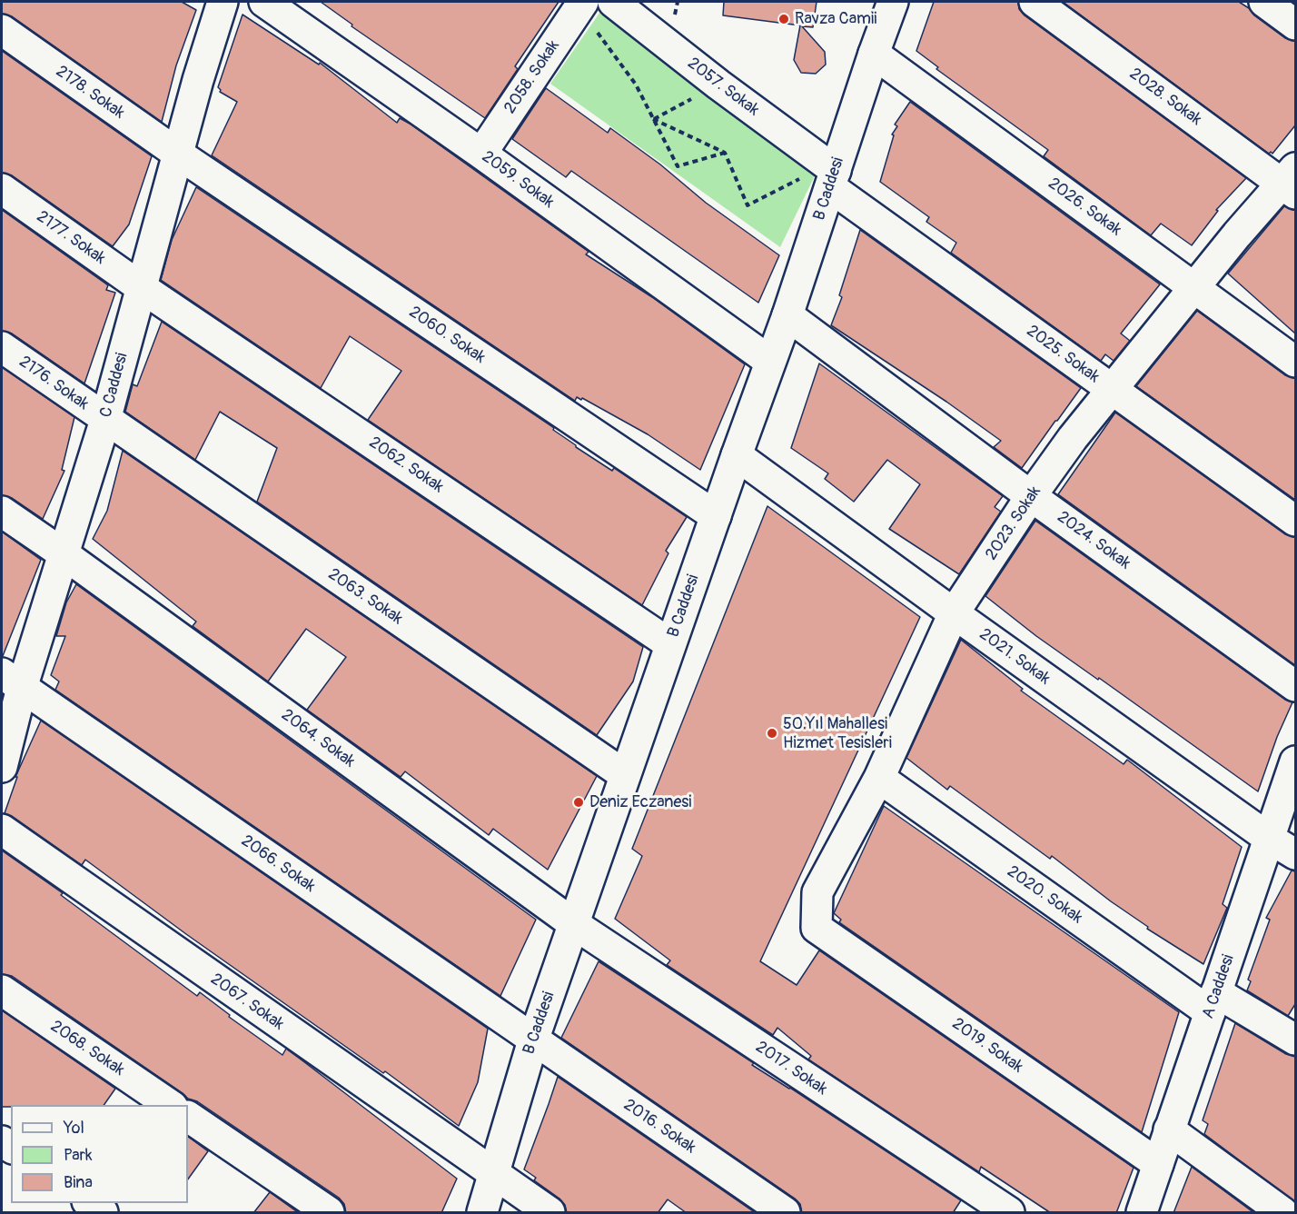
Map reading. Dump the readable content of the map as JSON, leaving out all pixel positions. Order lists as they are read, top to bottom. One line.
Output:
{"streets":{"street":["2058. Sokak","2057. Sokak","2178. Sokak","2028. Sokak","2059. Sokak","B Caddesi","2026. Sokak","2177. Sokak","2060. Sokak","2025. Sokak","2176. Sokak","C Caddesi","2062. Sokak","2023. Sokak","2024. Sokak","2063. Sokak","2021. Sokak","2064. Sokak","2066. Sokak","2020. Sokak","A Caddesi","2067. Sokak","2019. Sokak","2068. Sokak","2017. Sokak","2016. Sokak"]},"crossings":[["2058. Sokak","2059. Sokak"],["2057. Sokak","B Caddesi"],["2057. Sokak","2025. Sokak"],["2178. Sokak","2060. Sokak"],["2178. Sokak","C Caddesi"],["2028. Sokak","2023. Sokak"],["2059. Sokak","B Caddesi"],["B Caddesi","2026. Sokak"],["B Caddesi","2060. Sokak"],["B Caddesi","2025. Sokak"],["B Caddesi","2062. Sokak"],["B Caddesi","2024. Sokak"],["B Caddesi","2063. Sokak"],["B Caddesi","2021. Sokak"],["B Caddesi","2064. Sokak"],["B Caddesi","2066. Sokak"],["B Caddesi","2067. Sokak"],["B Caddesi","2017. Sokak"],["B Caddesi","2016. Sokak"],["2026. Sokak","2023. Sokak"],["2177. Sokak","C Caddesi"],["2177. Sokak","2062. Sokak"],["2060. Sokak","C Caddesi"],["2025. Sokak","2023. Sokak"],["2176. Sokak","C Caddesi"],["2176. Sokak","2063. Sokak"],["C Caddesi","2062. Sokak"],["C Caddesi","2063. Sokak"],["C Caddesi","2064. Sokak"],["C Caddesi","2066. Sokak"],["2023. Sokak","2024. Sokak"],["2023. Sokak","2021. Sokak"],["2023. Sokak","2020. Sokak"],["2023. Sokak","2019. Sokak"],["2021. Sokak","A Caddesi"],["2064. Sokak","2017. Sokak"],["2066. Sokak","2016. Sokak"],["2020. Sokak","A Caddesi"],["A Caddesi","2019. Sokak"]],"places":["Ravza Camii","50.Yıl Mahallesi Hizmet Tesisleri","Deniz Eczanesi"],"legend":["Yol","Park","Bina"]}
